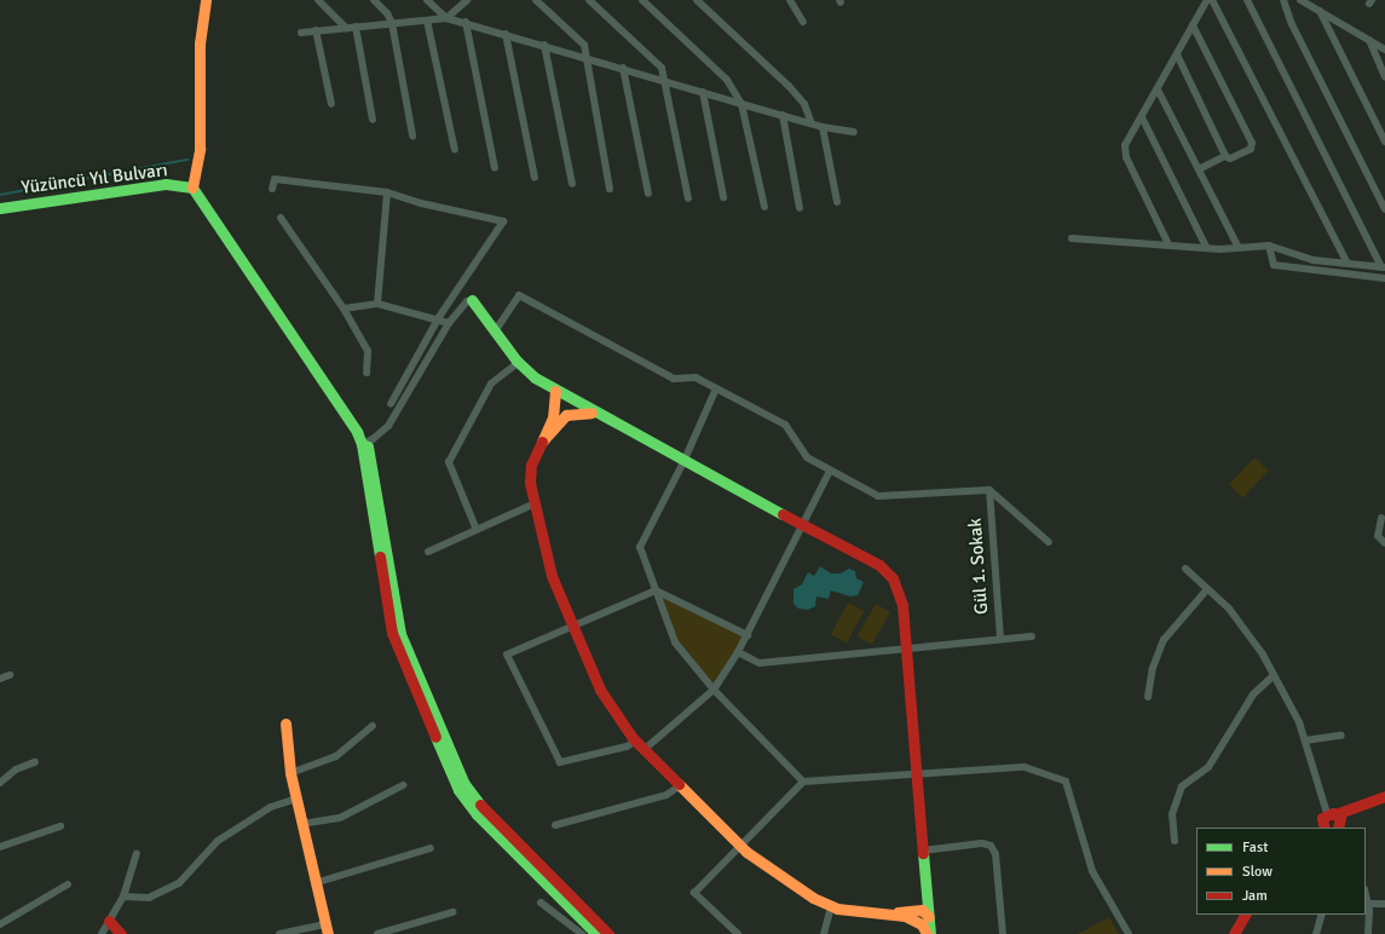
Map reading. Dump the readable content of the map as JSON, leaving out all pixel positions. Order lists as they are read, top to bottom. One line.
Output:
{"streets":{"street":["Yüzüncü Yıl Bulvarı","Gül 1. Sokak"]},"legend":["Fast","Slow","Jam"]}
